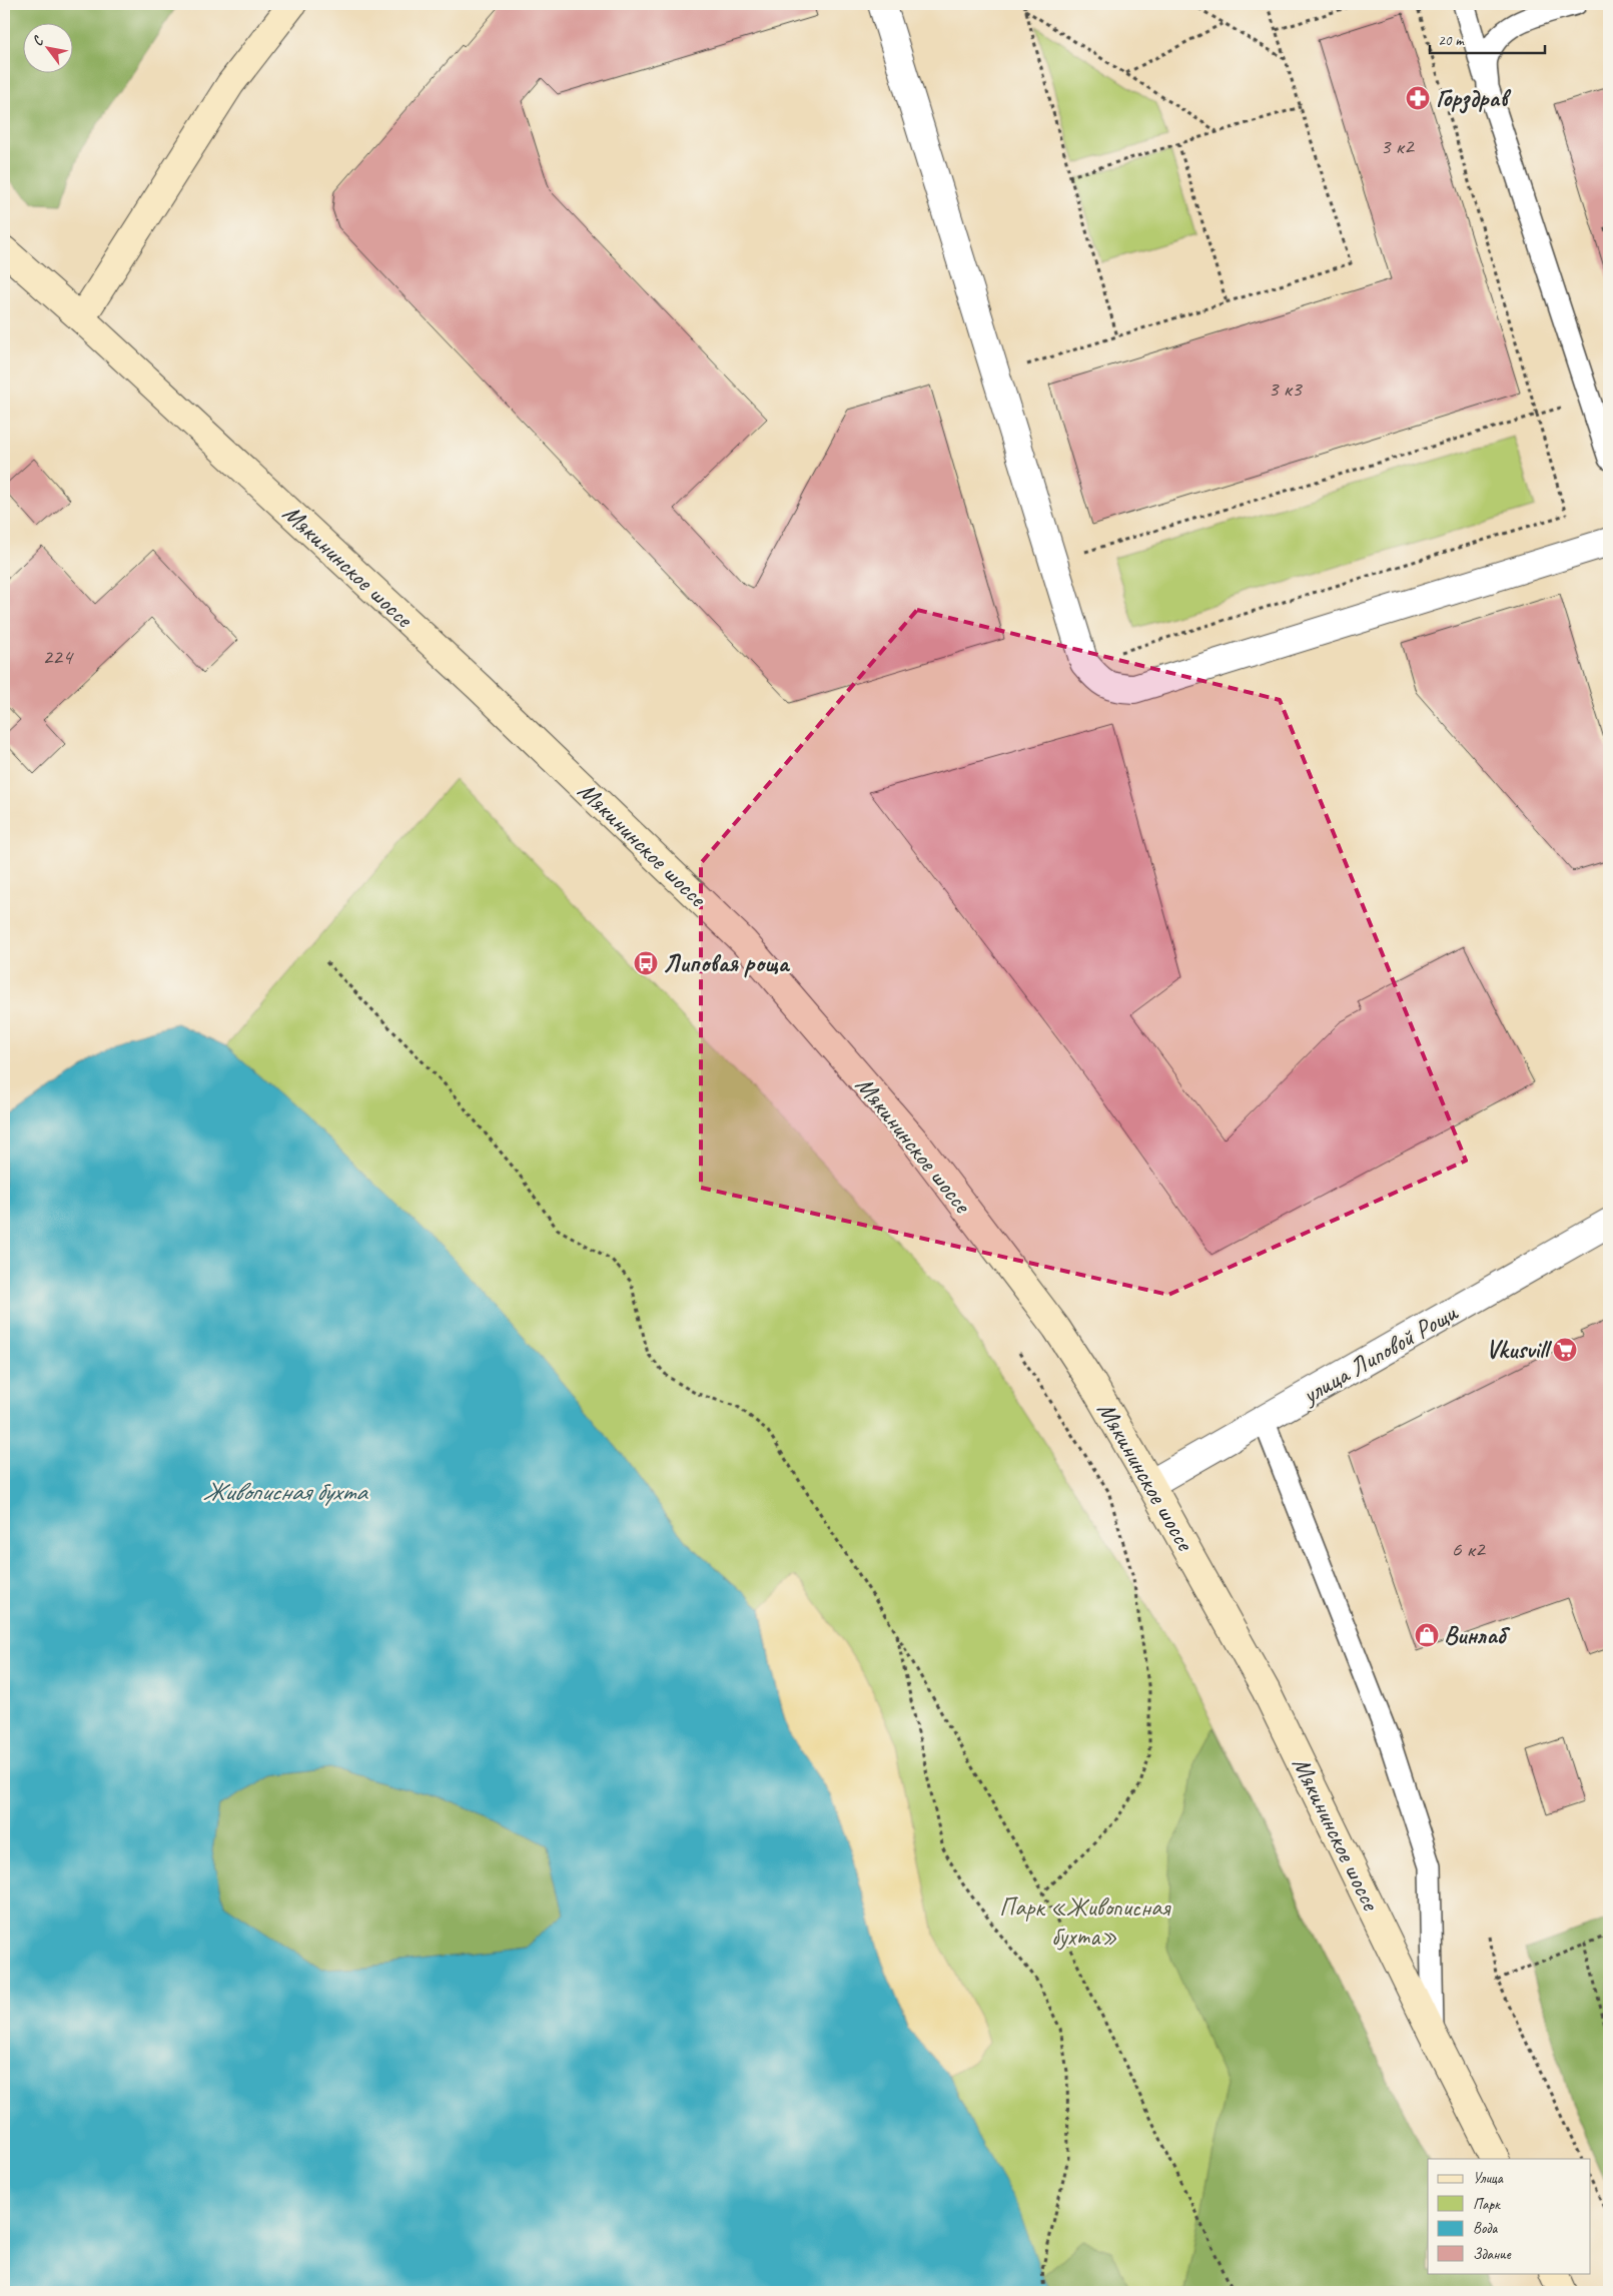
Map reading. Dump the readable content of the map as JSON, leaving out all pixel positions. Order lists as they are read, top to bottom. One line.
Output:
{"streets":{"street":["Мякининское шоссе","улица Липовой Рощи"]},"crossings":[["Мякининское шоссе","улица Липовой Рощи"]],"water":["Живописная бухта"],"parks":["Парк «Живописная бухта»"],"places":{"pharmacy":["Горздрав"],"bus stop":["Липовая роща"],"supermarket":["Vkusvill"],"shop":["Винлаб"]},"house_numbers":["3 к2","3 к3","224","6 к2"],"legend":["Улица","Парк","Вода","Здание"],"scale_bar":"20 m","north":"top left"}
